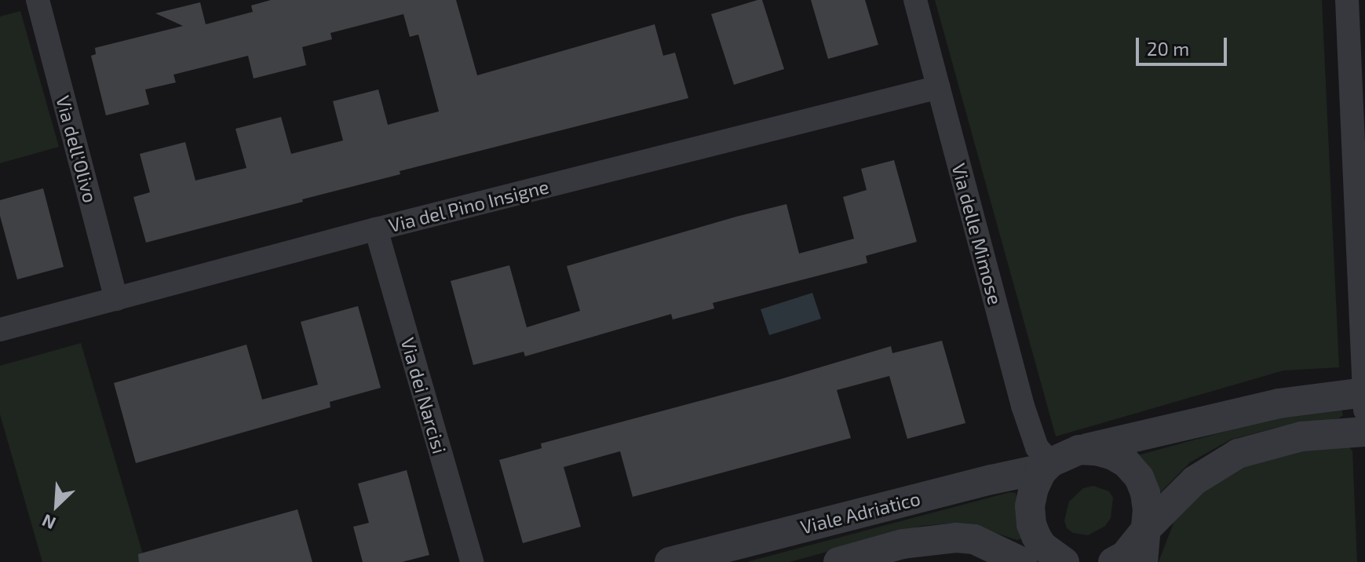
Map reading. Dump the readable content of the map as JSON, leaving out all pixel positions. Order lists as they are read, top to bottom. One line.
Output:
{"streets":{"street":["Via dell'Olivo","Via del Pino Insigne","Via delle Mimose","Via dei Narcisi","Viale Adriatico"]},"crossings":[["Via dell'Olivo","Via del Pino Insigne"],["Via del Pino Insigne","Via delle Mimose"],["Via del Pino Insigne","Via dei Narcisi"],["Via delle Mimose","Viale Adriatico"]],"scale_bar":"20 m","north":"bottom left"}
